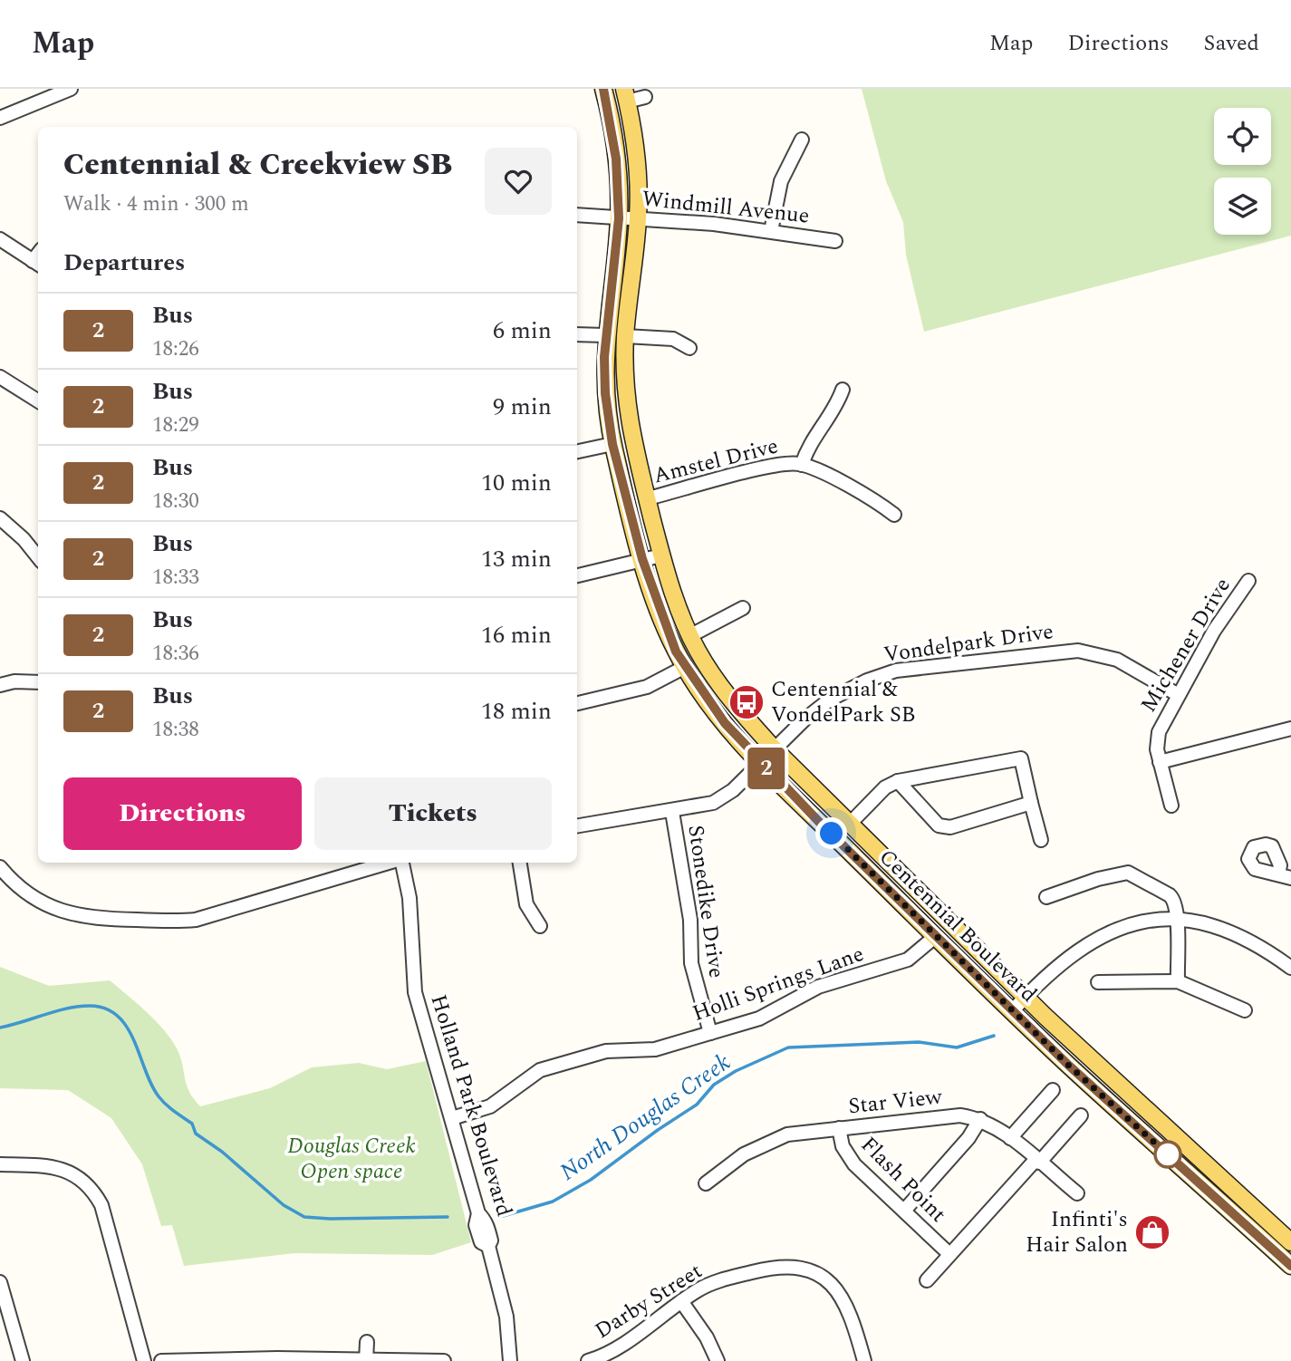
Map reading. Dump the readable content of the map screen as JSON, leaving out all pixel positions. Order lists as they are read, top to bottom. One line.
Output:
{"streets":{"main road":["Centennial Boulevard"],"street":["Windmill Avenue","Amstel Drive","Vondelpark Drive","Michener Drive","Stonedike Drive","Holli Springs Lane","Star View","Holland Park Boulevard","Flash Point","Darby Street"]},"crossings":[["Windmill Avenue","Centennial Boulevard"],["Amstel Drive","Centennial Boulevard"],["Vondelpark Drive","Michener Drive"],["Vondelpark Drive","Stonedike Drive"],["Vondelpark Drive","Centennial Boulevard"],["Stonedike Drive","Holli Springs Lane"],["Centennial Boulevard","Holli Springs Lane"],["Holli Springs Lane","Holland Park Boulevard"],["Star View","Flash Point"]],"water":["North Douglas Creek"],"parks":["Douglas Creek Open space"],"places":{"bus stop":["Centennial & VondelPark SB"],"shop":["Infinti's Hair Salon"]},"lines":["bus line 2"],"page":{"header":"Map","nav":["Map","Directions","Saved"],"on_map":"2","heading":[["Centennial & Creekview SB","Walk · 4 min · 300 m"],"Departures"],"list":[{"mark":"2","name":"Bus","note":"18:26","value":"6 min"},{"mark":"2","name":"Bus","note":"18:29","value":"9 min"},{"mark":"2","name":"Bus","note":"18:30","value":"10 min"},{"mark":"2","name":"Bus","note":"18:33","value":"13 min"},{"mark":"2","name":"Bus","note":"18:36","value":"16 min"},{"mark":"2","name":"Bus","note":"18:38","value":"18 min"}],"buttons":["Directions","Tickets"]}}
